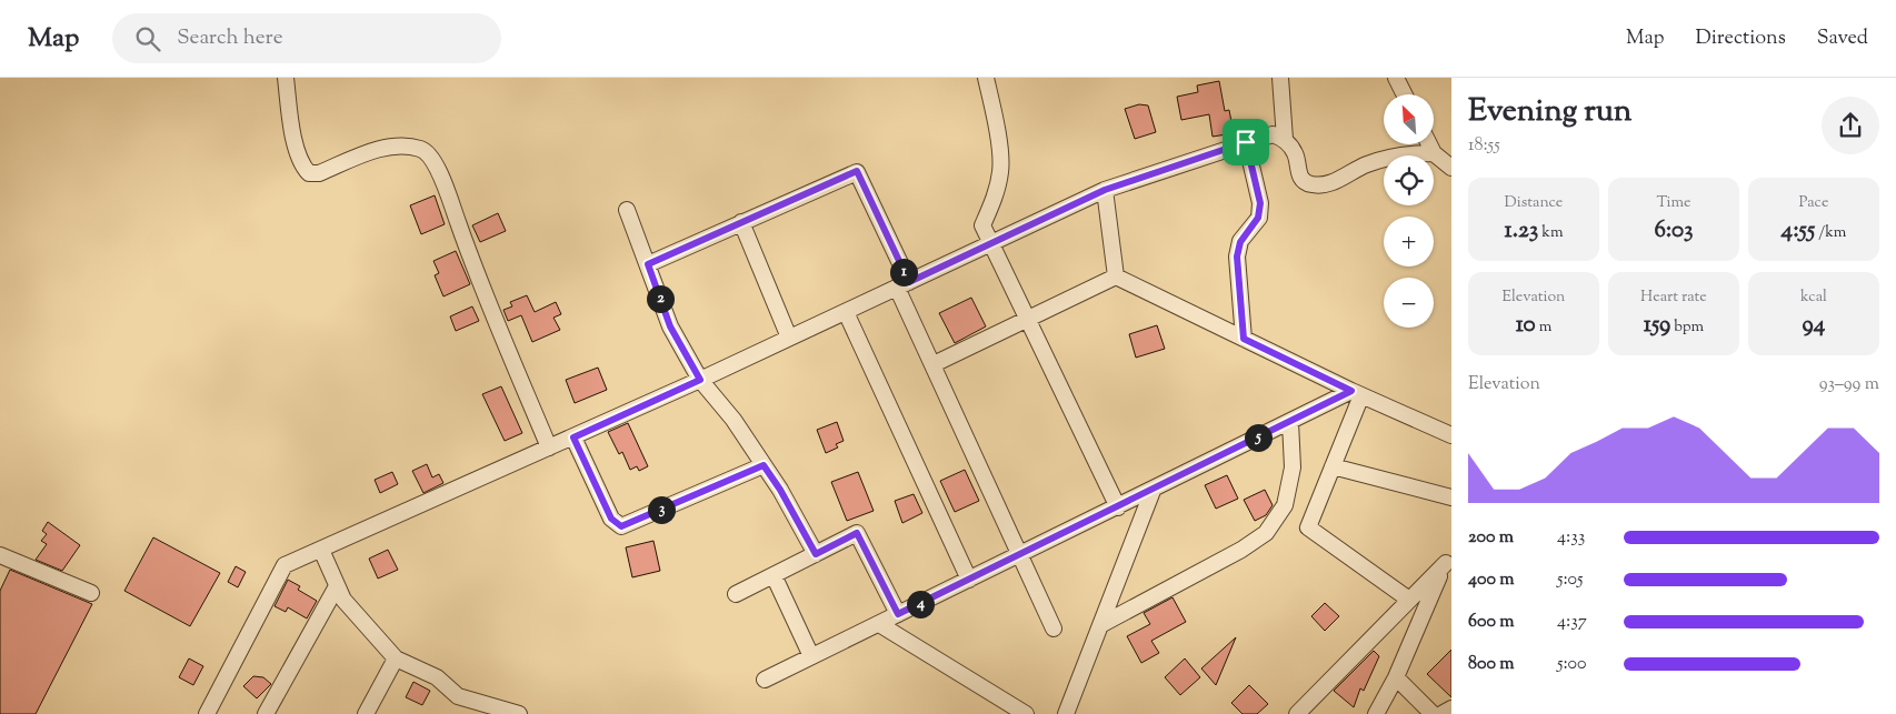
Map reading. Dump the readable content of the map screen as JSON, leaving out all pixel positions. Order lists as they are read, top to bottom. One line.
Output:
{"north":"top left","page":{"header":"Map","search":"Search here","nav":["Map","Directions","Saved"],"heading":["Evening run","18:55"],"map_buttons":["+","−"],"stats":[["Distance","1.23 km"],["Time","6:03"],["Pace","4:55 /km"],["Elevation","10 m"],["Heart rate","159 bpm"],["kcal","94"]],"pins":["1","2","5","3","4"],"chart":["Elevation","93–99 m"],"list":[{"name":"200 m","note":"4:33"},{"name":"400 m","note":"5:05"},{"name":"600 m","note":"4:37"},{"name":"800 m","note":"5:00"}]}}
